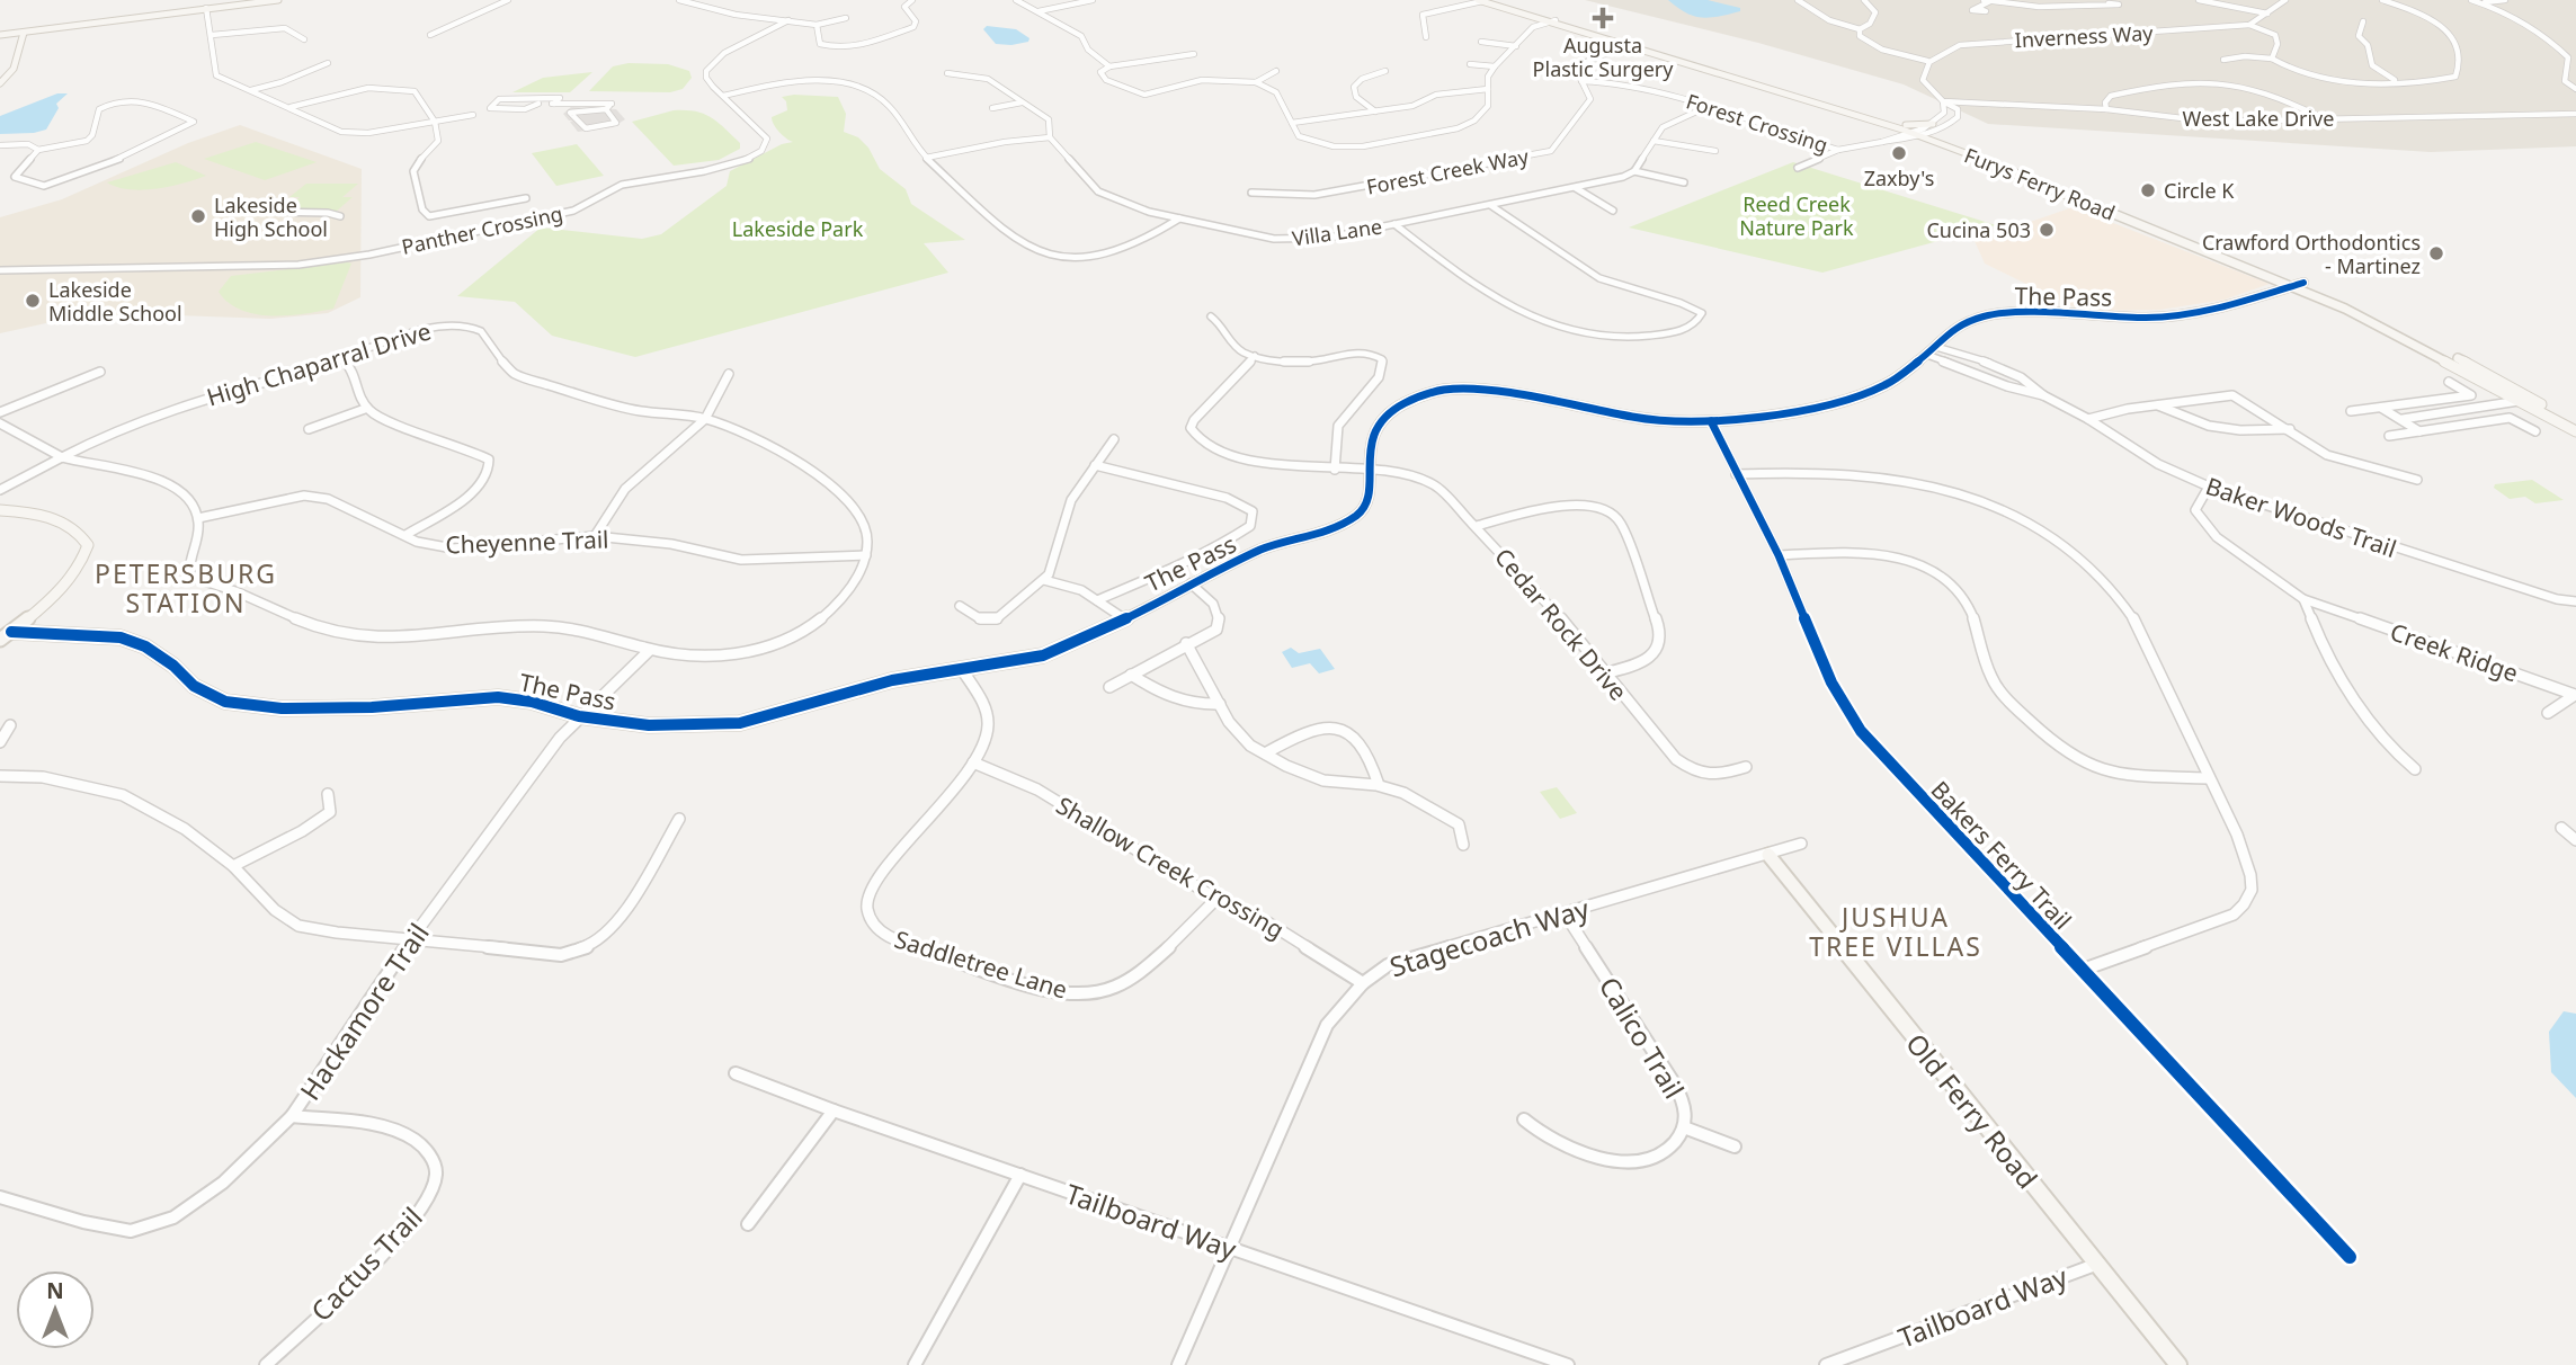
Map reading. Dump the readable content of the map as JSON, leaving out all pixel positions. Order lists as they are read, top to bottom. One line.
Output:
{"streets":{"street":["Inverness Way","West Lake Drive","Forest Crossing","Forest Creek Way","Furys Ferry Road","Panther Crossing","Villa Lane","The Pass","High Chaparral Drive","Baker Woods Trail","Cheyenne Trail","Cedar Rock Drive","Creek Ridge","Bakers Ferry Trail","Shallow Creek Crossing","Stagecoach Way","Saddletree Lane","Hackamore Trail","Calico Trail","Old Ferry Road","Tailboard Way","Cactus Trail"]},"crossings":[["Forest Crossing","Forest Creek Way"],["Forest Creek Way","Furys Ferry Road"],["Furys Ferry Road","The Pass"],["The Pass","Baker Woods Trail"],["The Pass","Cedar Rock Drive"],["The Pass","Bakers Ferry Trail"],["The Pass","Saddletree Lane"],["The Pass","Hackamore Trail"],["High Chaparral Drive","Cheyenne Trail"],["Shallow Creek Crossing","Stagecoach Way"],["Shallow Creek Crossing","Saddletree Lane"],["Stagecoach Way","Calico Trail"],["Stagecoach Way","Old Ferry Road"],["Stagecoach Way","Tailboard Way"],["Hackamore Trail","Cactus Trail"],["Old Ferry Road","Tailboard Way"]],"districts":["PETERSBURG STATION","JUSHUA TREE VILLAS"],"parks":["Reed Creek Nature Park","Lakeside Park"],"places":{"health":["Augusta Plastic Surgery"],"other":["Zaxby's","Circle K","Lakeside High School","Cucina 503","Crawford Orthodontics - Martinez","Lakeside Middle School"]},"north":"top"}
